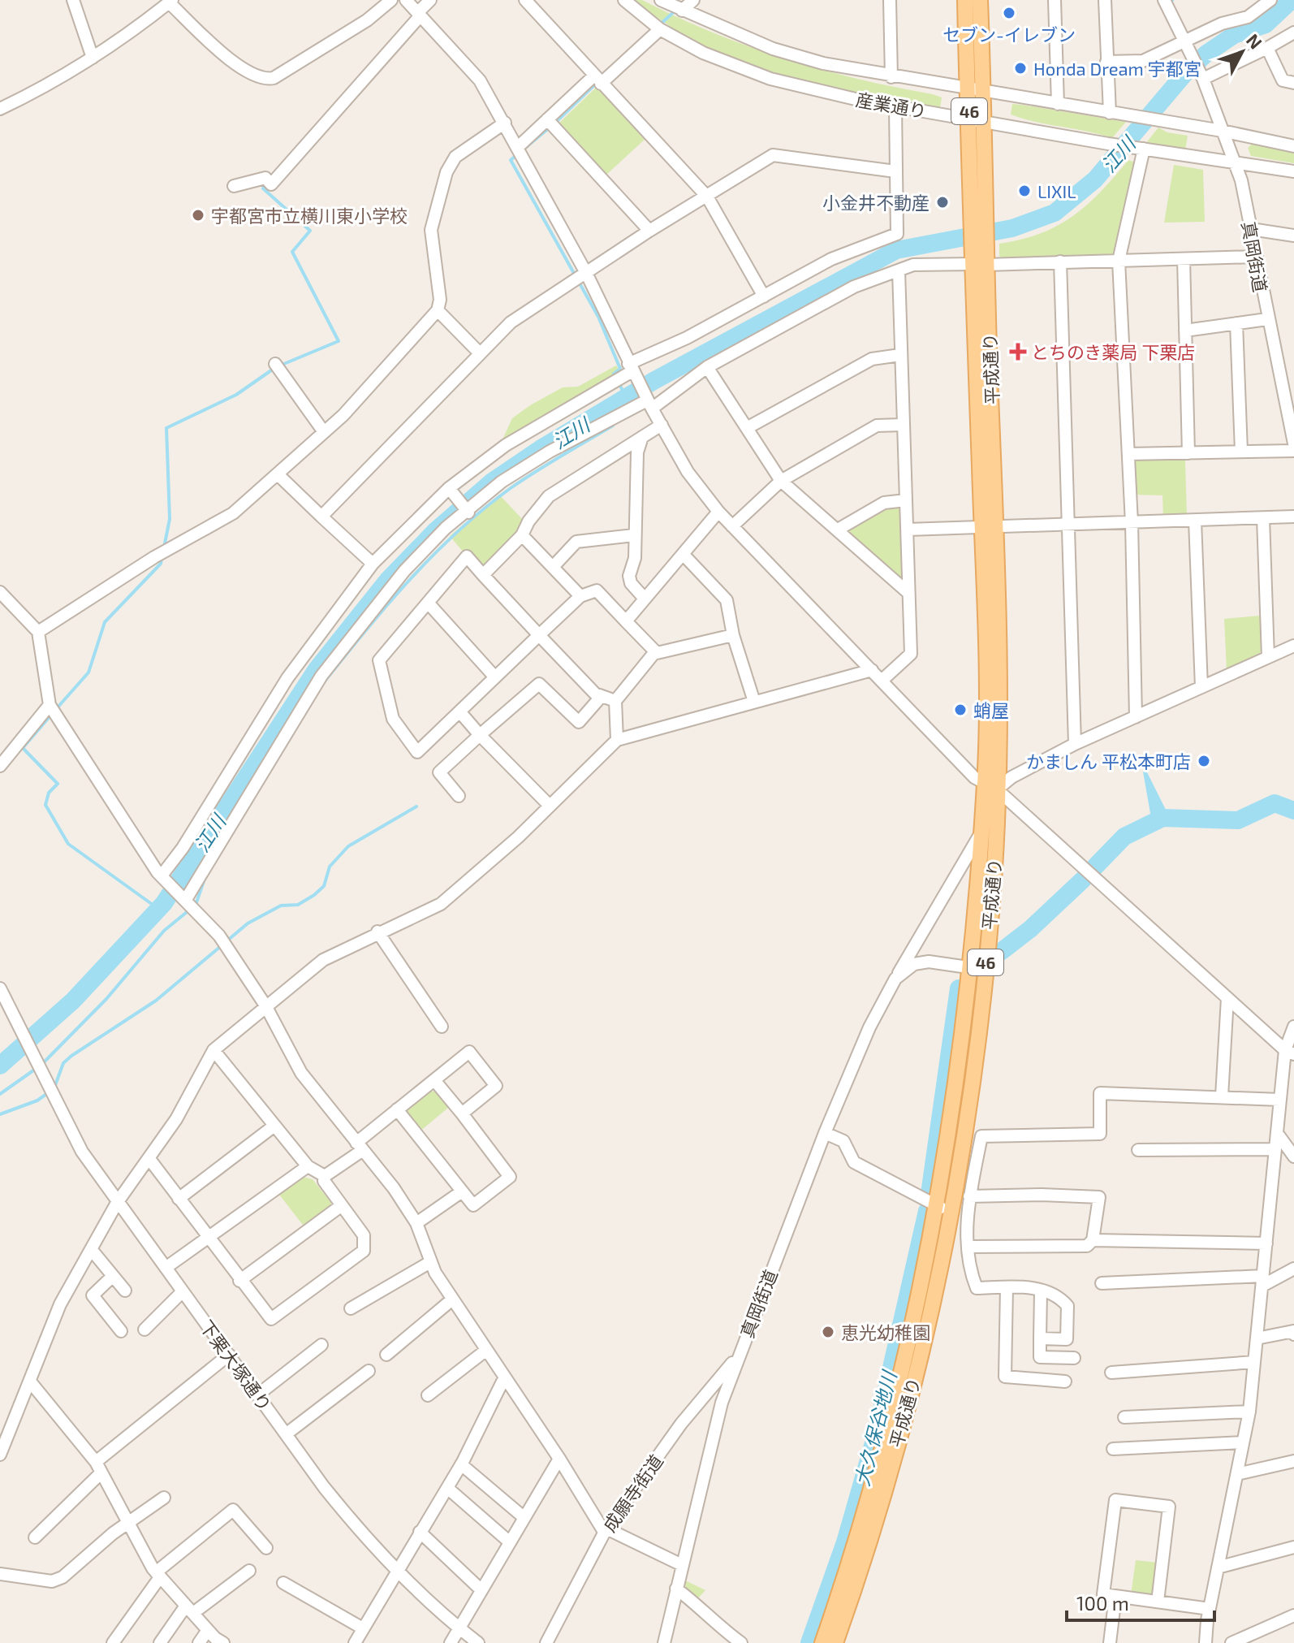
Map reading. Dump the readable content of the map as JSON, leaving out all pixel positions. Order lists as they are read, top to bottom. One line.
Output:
{"streets":{"main road":["46","平成通り"],"street":["産業通り","真岡街道","下栗大塚通り","成願寺街道"]},"crossings":[["産業通り","46"],["産業通り","真岡街道"],["産業通り","平成通り"],["46","平成通り"],["真岡街道","平成通り"],["真岡街道","成願寺街道"]],"water":["江川","大久保谷地川"],"places":{"other":["セブン-イレブン","Honda Dream 宇都宮","LIXIL","小金井不動産","宇都宮市立横川東小学校","蛸屋","かましん 平松本町店","恵光幼稚園"],"health":["とちのき薬局 下栗店"]},"scale_bar":"100 m","north":"top right"}
